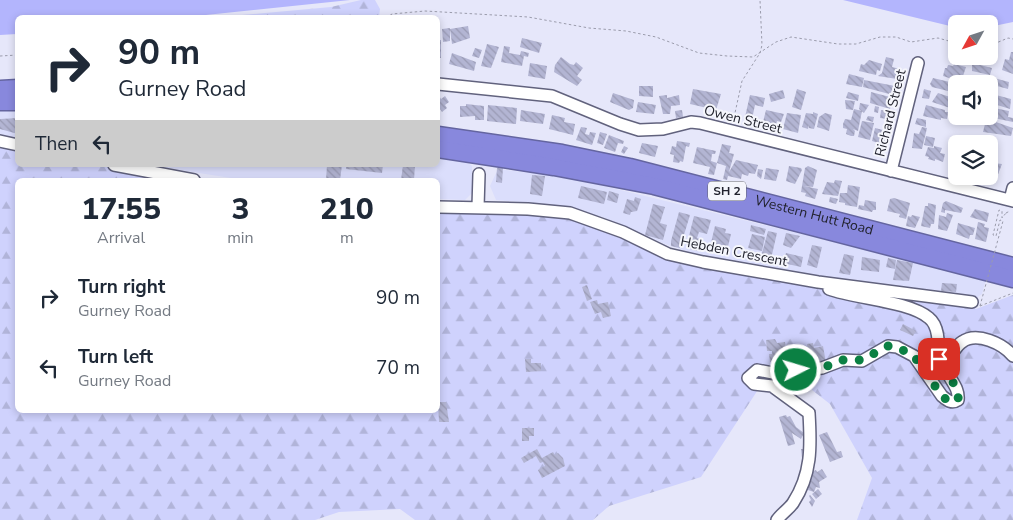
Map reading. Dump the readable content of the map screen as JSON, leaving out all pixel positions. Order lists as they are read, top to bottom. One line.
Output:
{"streets":{"highway":["SH 2","Western Hutt Road"],"street":["Richard Street","Owen Street","Hebden Crescent"]},"crossings":[["Richard Street","Owen Street"]],"north":"bottom left","page":{"turn":["90 m","Gurney Road"],"then":"Then","eta":["17:55","Arrival","3","min","210","m"],"list":[{"name":"Turn right","note":"Gurney Road","value":"90 m"},{"name":"Turn left","note":"Gurney Road","value":"70 m"}]}}
